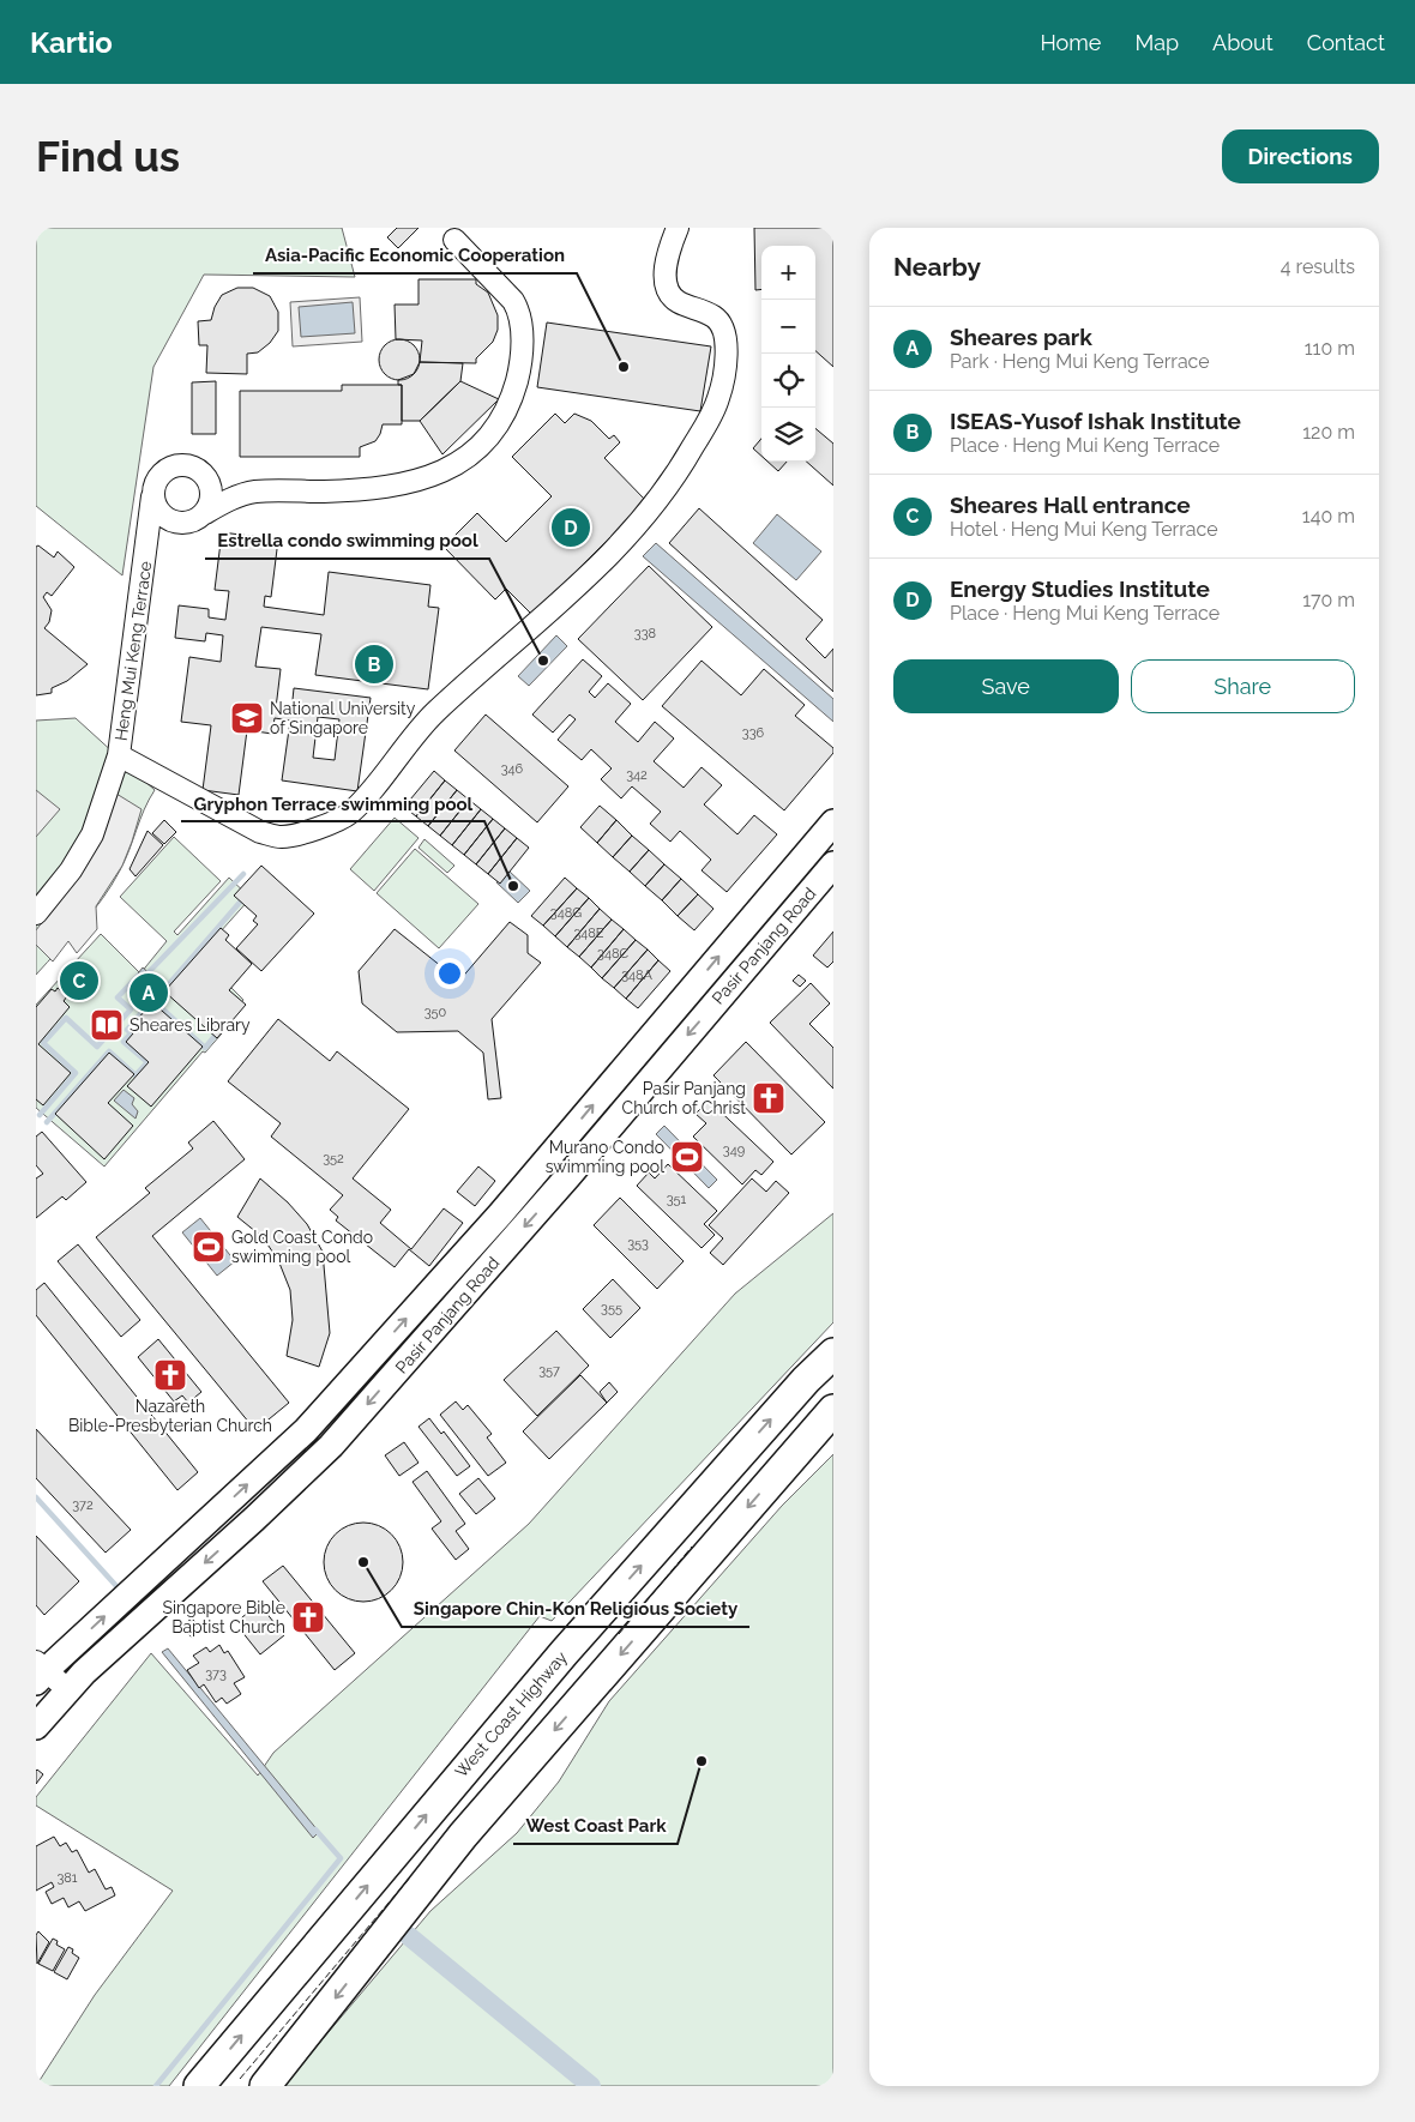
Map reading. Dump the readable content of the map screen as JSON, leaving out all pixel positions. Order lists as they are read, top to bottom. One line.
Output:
{"streets":{"highway":["West Coast Highway"],"main road":["Pasir Panjang Road"],"street":["Heng Mui Keng Terrace"]},"places":{"other":["Asia-Pacific Economic Cooperation","Estrella condo swimming pool","Gryphon Terrace swimming pool","Singapore Chin-Kon Religious Society","West Coast Park"],"school or university":["National University of Singapore"],"library":["Sheares Library"],"church":["Pasir Panjang Church of Christ","Nazareth Bible-Presbyterian Church","Singapore Bible Baptist Church"],"sports":["Murano Condo swimming pool","Gold Coast Condo swimming pool"]},"house_numbers":["338","336","346","342","348G","348E","348C","348A","350","349","352","351","353","355","357","372","373","381"],"page":{"header":"Kartio","nav":["Home","Map","About","Contact"],"buttons":["Directions",["Save","Share"]],"title":"Find us","heading":["Nearby","4 results"],"map_buttons":["+","−"],"list":[{"mark":"A","name":"Sheares park","note":"Park · Heng Mui Keng Terrace","value":"110 m"},{"mark":"B","name":"ISEAS-Yusof Ishak Institute","note":"Place · Heng Mui Keng Terrace","value":"120 m"},{"mark":"C","name":"Sheares Hall entrance","note":"Hotel · Heng Mui Keng Terrace","value":"140 m"},{"mark":"D","name":"Energy Studies Institute","note":"Place · Heng Mui Keng Terrace","value":"170 m"}],"pins":["D","B","C","A"]}}
